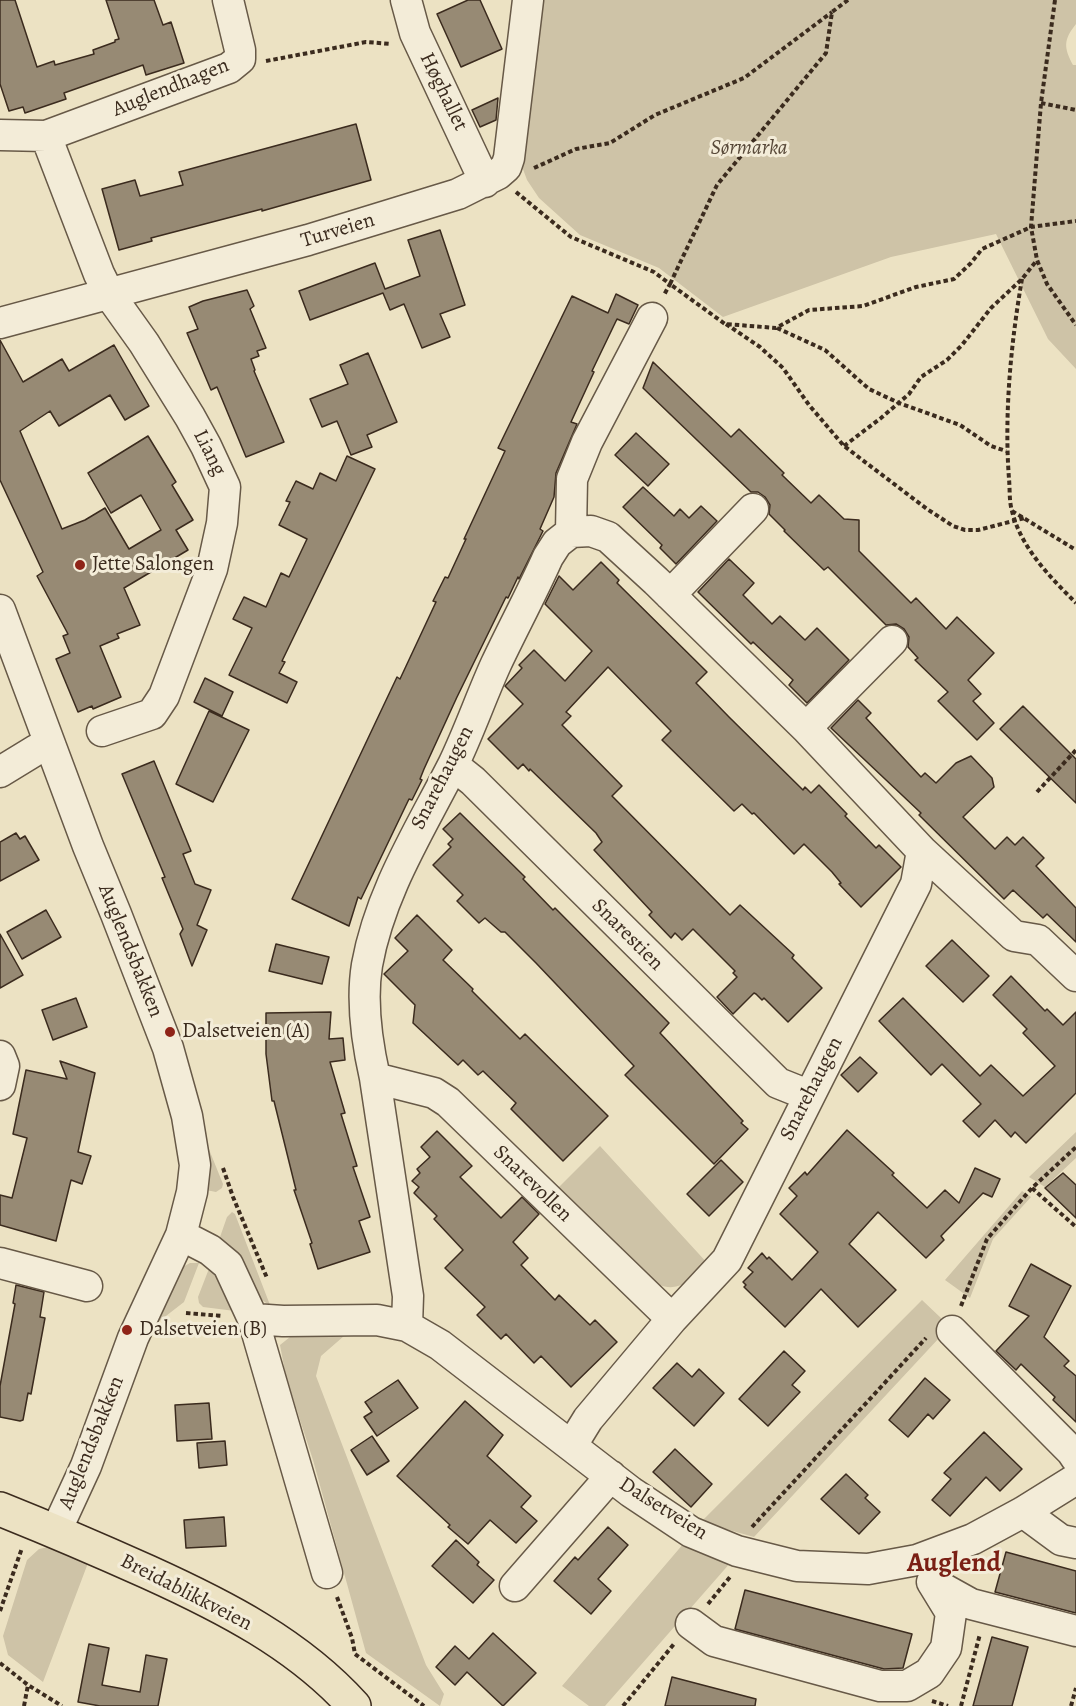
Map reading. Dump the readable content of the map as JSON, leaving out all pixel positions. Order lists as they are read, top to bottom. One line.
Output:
{"streets":{"main road":["Breidablikkveien"],"street":["Auglendhagen","Høghallet","Turveien","Liang","Snarehaugen","Snarestien","Auglendsbakken","Snarevollen","Dalsetveien"]},"crossings":[["Høghallet","Turveien"],["Turveien","Liang"],["Snarehaugen","Snarestien"],["Snarehaugen","Snarevollen"],["Snarehaugen","Dalsetveien"],["Auglendsbakken","Breidablikkveien"]],"districts":["Auglend"],"parks":["Sørmarka"],"places":["Jette Salongen","Dalsetveien (A)","Dalsetveien (B)"]}
